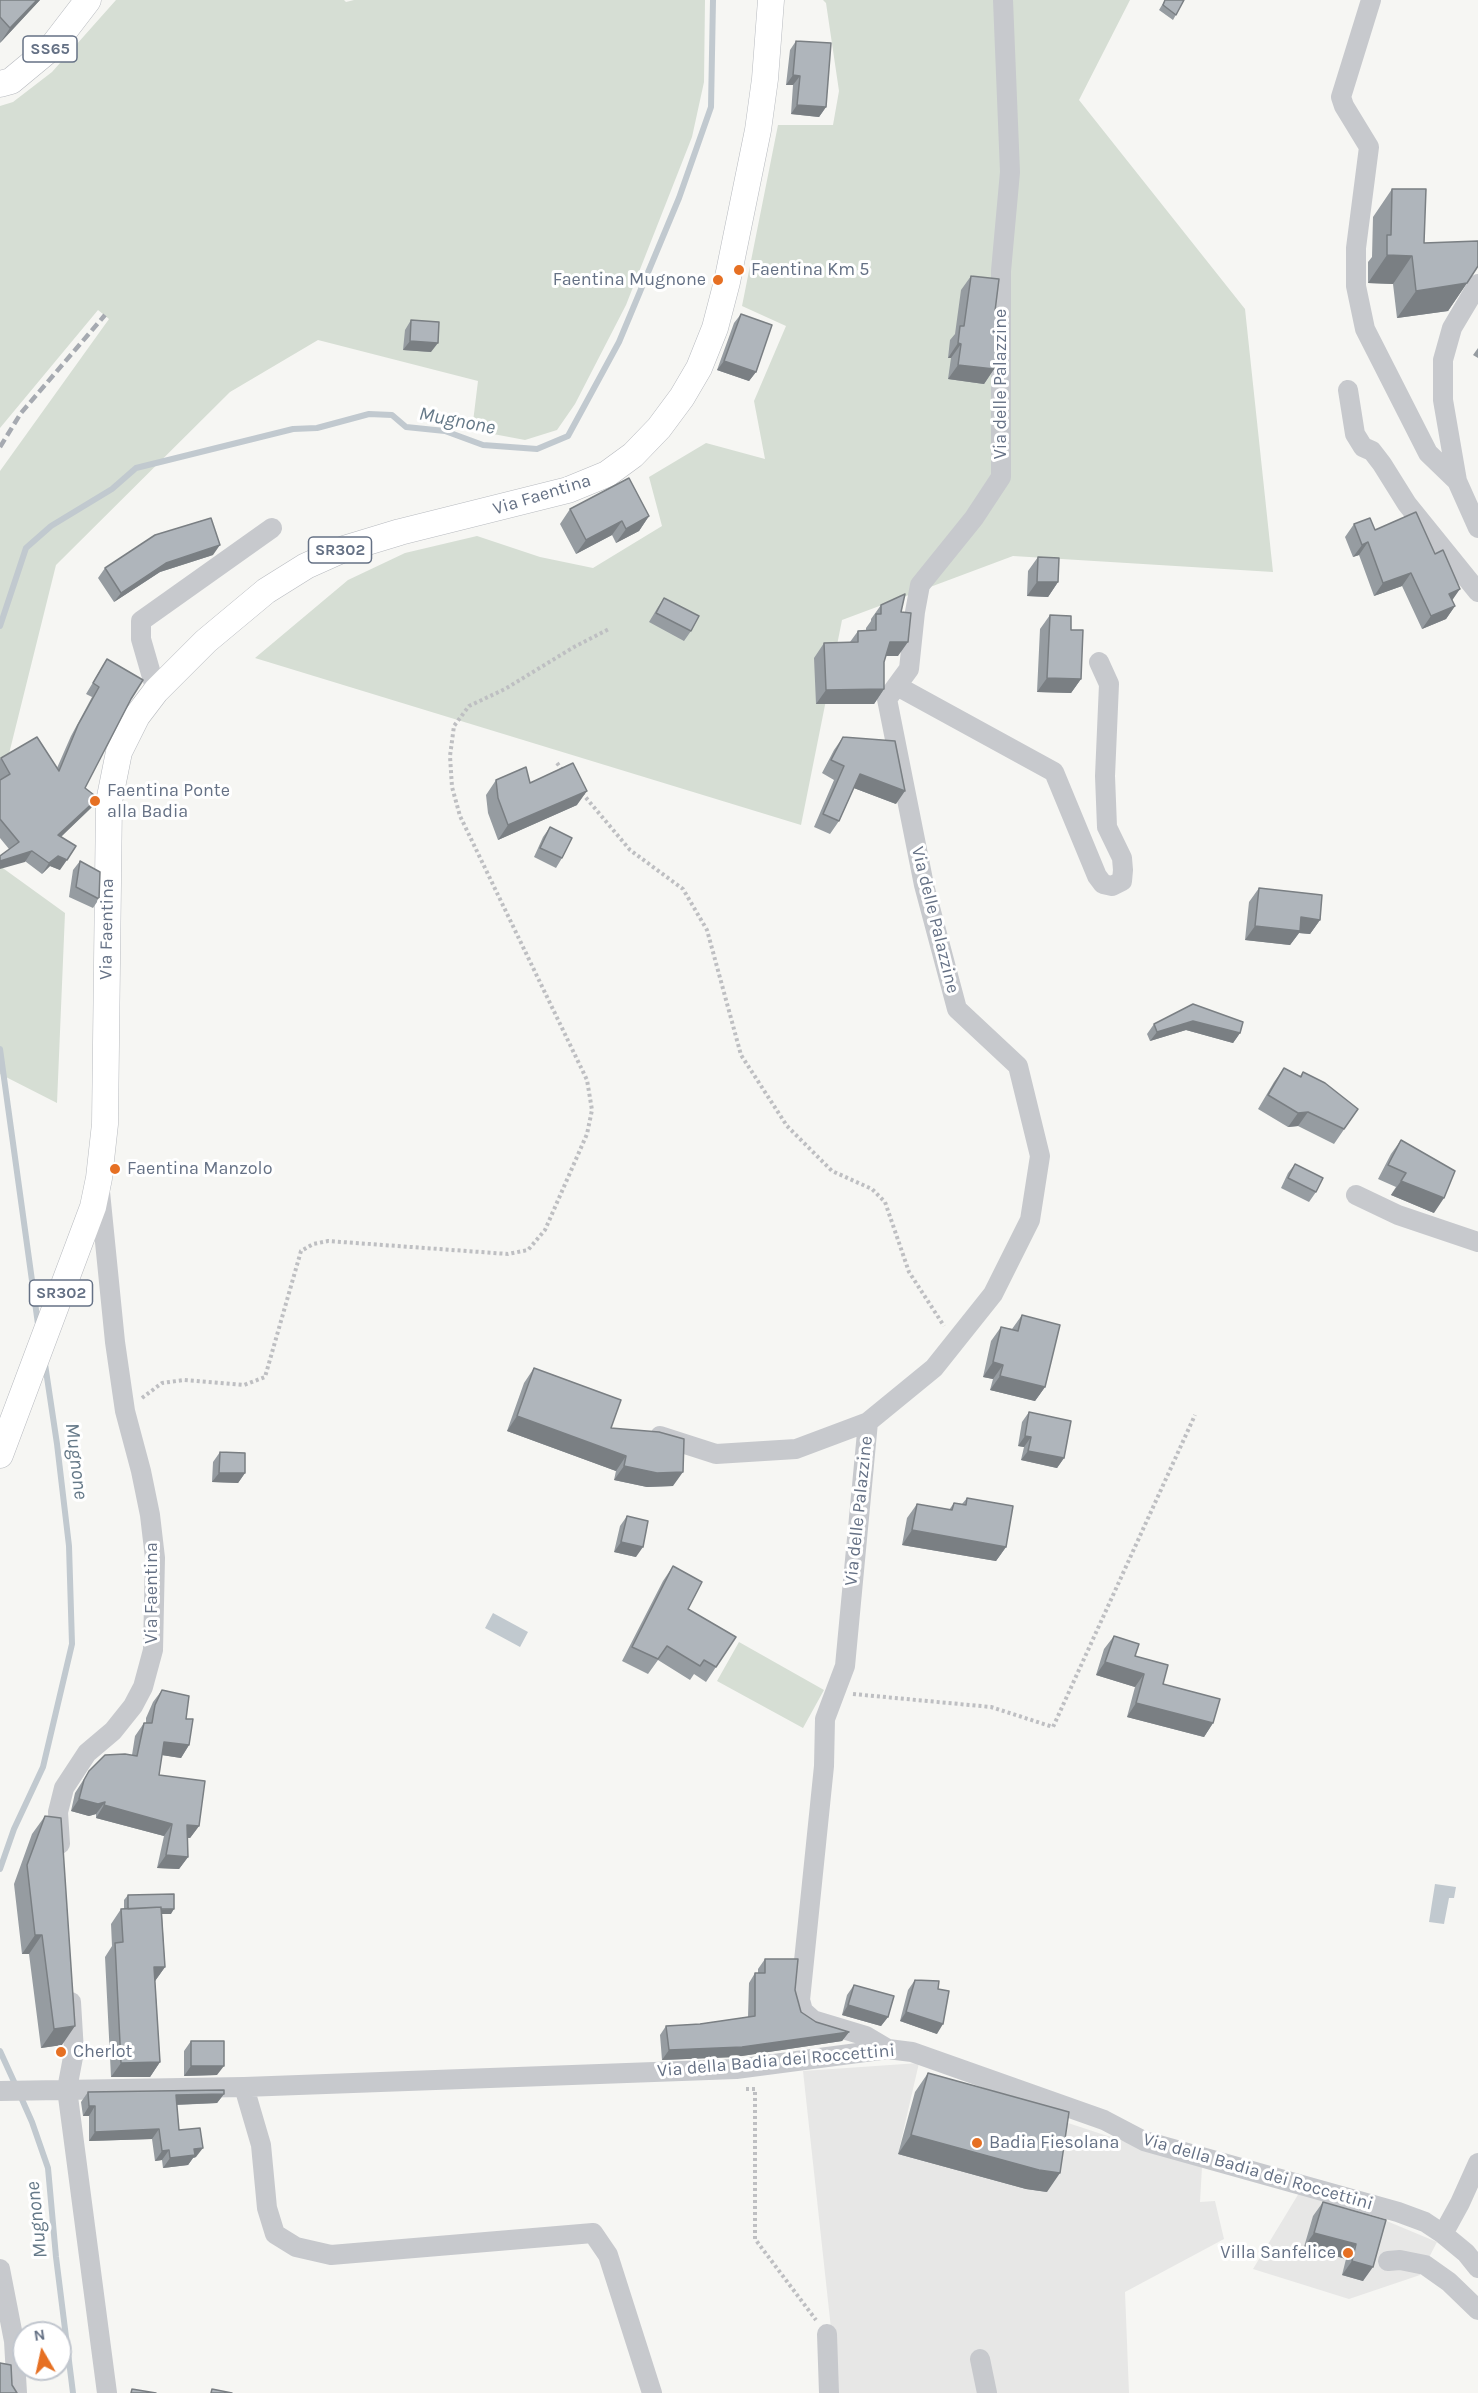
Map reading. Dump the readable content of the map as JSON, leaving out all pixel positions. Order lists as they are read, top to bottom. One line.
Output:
{"streets":{"main road":["SS65","Via Faentina","SR302"],"street":["Via delle Palazzine","Via della Badia dei Roccettini"]},"crossings":[["Via delle Palazzine","Via della Badia dei Roccettini"]],"water":["Mugnone"],"places":["Faentina Km 5","Faentina Mugnone","Faentina Ponte alla Badia","Faentina Manzolo","Cherlot","Badia Fiesolana","Villa Sanfelice"],"north":"top"}
